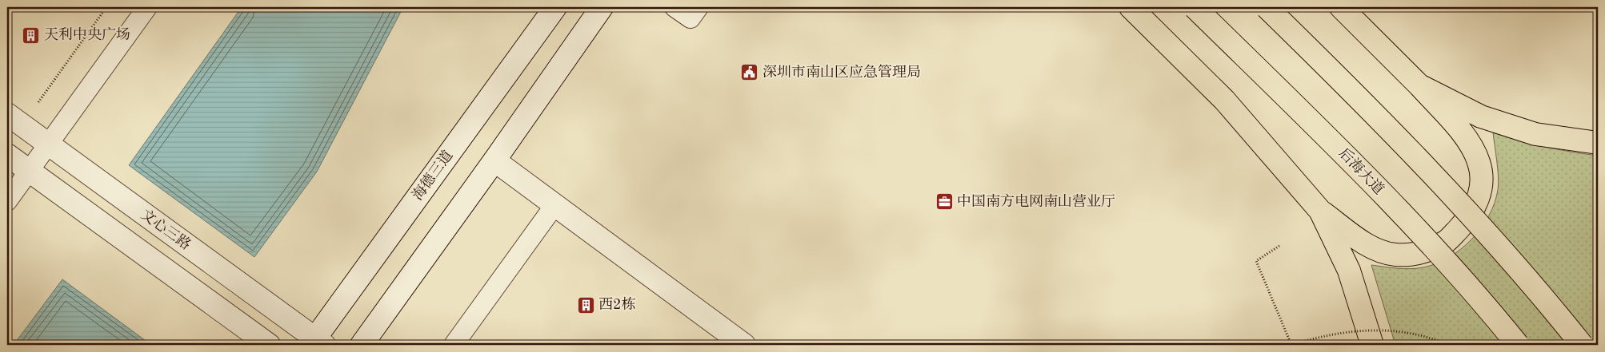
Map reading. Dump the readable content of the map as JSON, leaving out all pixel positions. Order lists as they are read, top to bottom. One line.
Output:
{"streets":{"main road":["后海大道"],"street":["海德三道","文心三路"]},"crossings":[["海德三道","文心三路"]],"places":{"building":["天利中央广场","西2栋"],"public building":["深圳市南山区应急管理局"],"office":["中国南方电网南山营业厅"]}}
